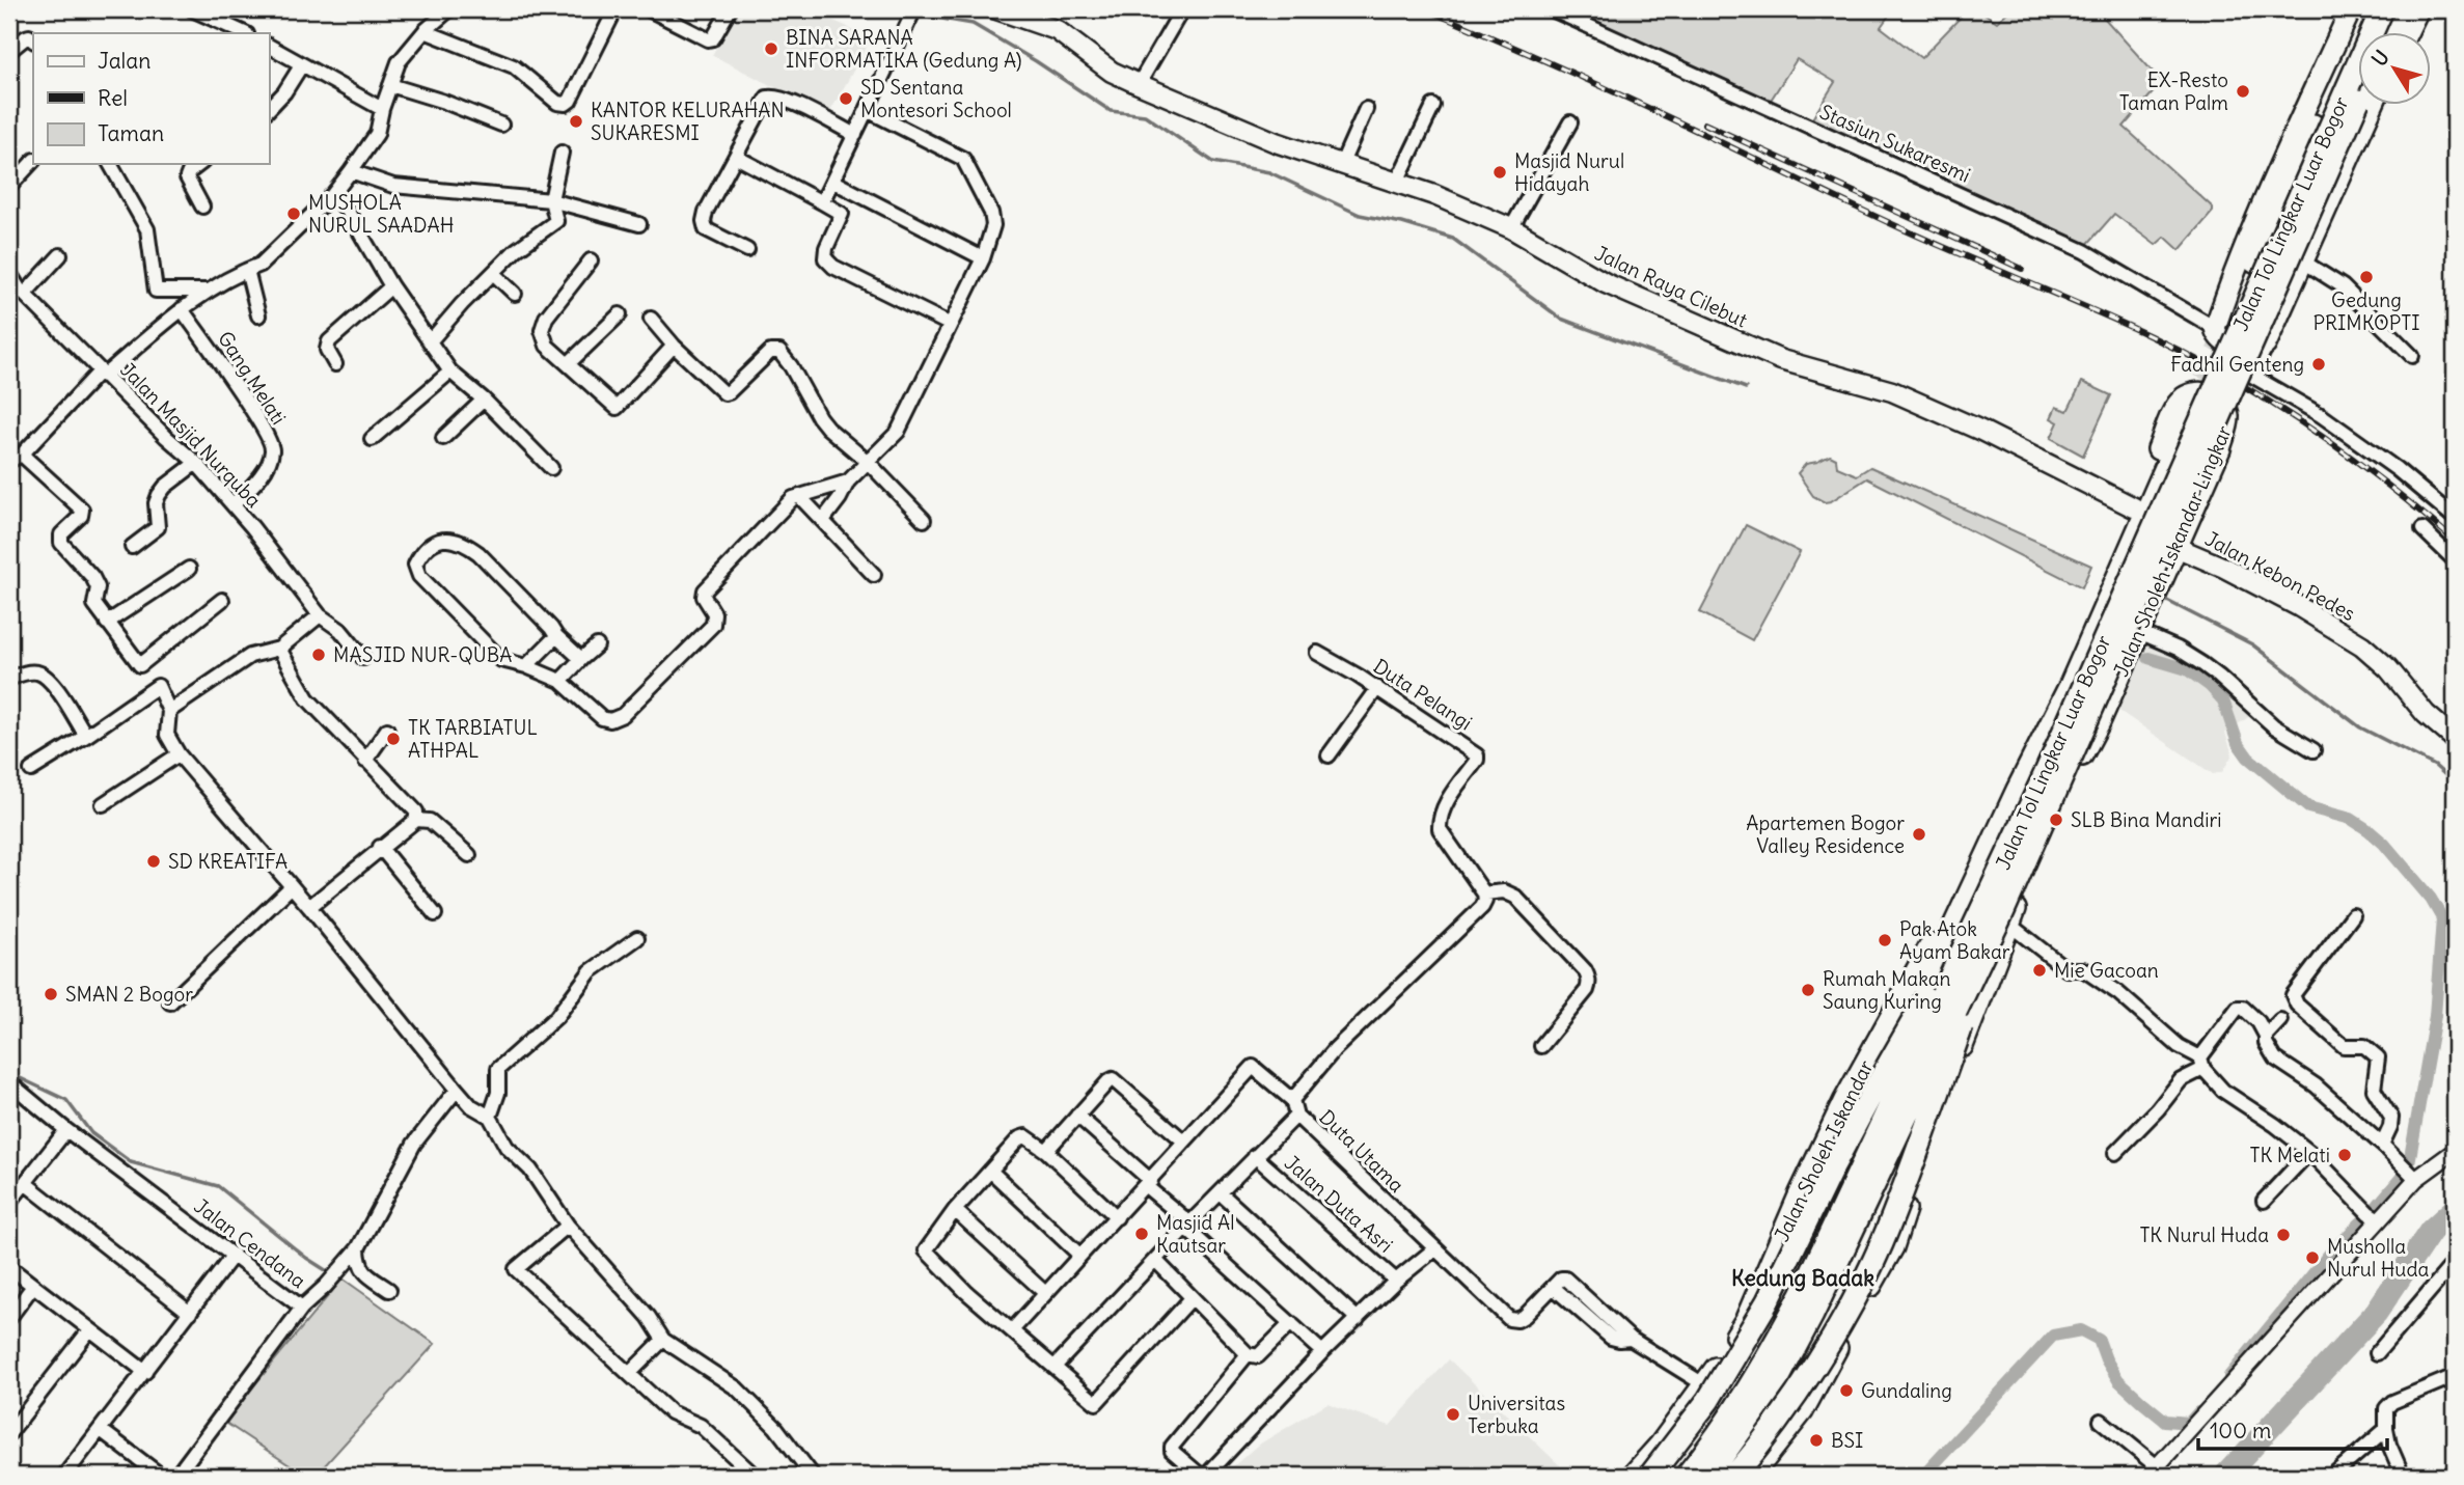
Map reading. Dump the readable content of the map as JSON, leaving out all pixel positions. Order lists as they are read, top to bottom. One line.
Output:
{"streets":{"highway":["Jalan Tol Lingkar Luar Bogor","Jalan Sholeh Iskandar Lingkar","Jalan Sholeh Iskandar"],"main road":["Jalan Raya Cilebut","Jalan Kebon Pedes"],"street":["Stasiun Sukaresmi","Gang Melati","Jalan Masjid Nurquba","Duta Pelangi","Duta Utama","Jalan Duta Asri","Jalan Cendana"]},"crossings":[["Jalan Tol Lingkar Luar Bogor","Jalan Sholeh Iskandar Lingkar"],["Jalan Tol Lingkar Luar Bogor","Jalan Sholeh Iskandar"],["Jalan Raya Cilebut","Jalan Sholeh Iskandar Lingkar"],["Gang Melati","Jalan Masjid Nurquba"],["Jalan Sholeh Iskandar Lingkar","Jalan Kebon Pedes"],["Jalan Sholeh Iskandar Lingkar","Jalan Sholeh Iskandar"],["Duta Utama","Jalan Sholeh Iskandar"]],"districts":["Kedung Badak"],"places":["BINA SARANA INFORMATIKA (Gedung A)","EX-Resto Taman Palm","SD Sentana Montesori School","KANTOR KELURAHAN SUKARESMI","Masjid Nurul Hidayah","MUSHOLA NURUL SAADAH","Gedung PRIMKOPTI","Fadhil Genteng","MASJID NUR-QUBA","TK TARBIATUL ATHPAL","SLB Bina Mandiri","Apartemen Bogor Valley Residence","SD KREATIFA","Pak Atok Ayam Bakar","Mie Gacoan","Rumah Makan Saung Kuring","SMAN 2 Bogor","TK Melati","Masjid Al Kautsar","TK Nurul Huda","Musholla Nurul Huda","Gundaling","Universitas Terbuka","BSI"],"legend":["Jalan","Rel","Taman"],"scale_bar":"100 m","north":"top left"}
